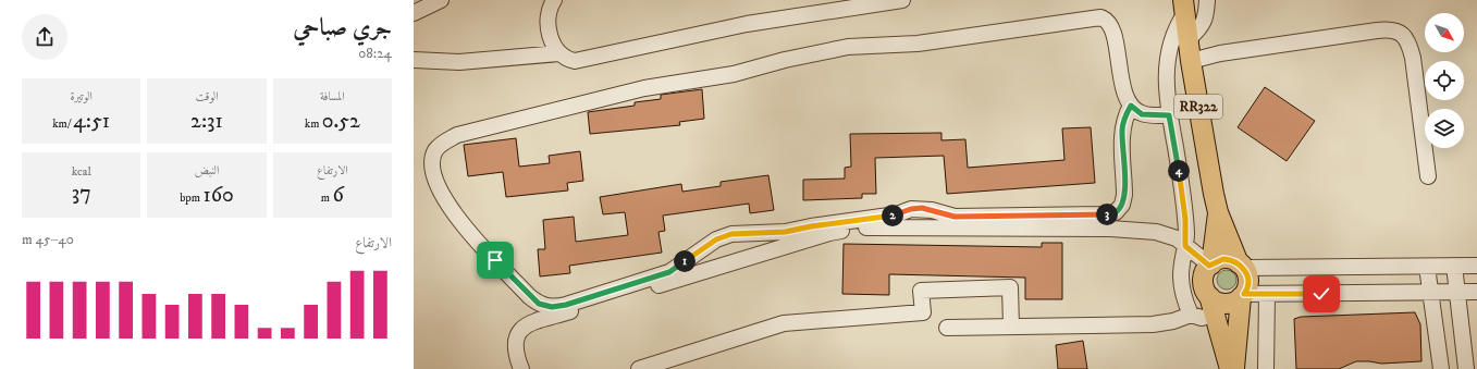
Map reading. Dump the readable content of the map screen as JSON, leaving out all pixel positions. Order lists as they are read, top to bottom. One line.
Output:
{"streets":{"main road":["RR322"]},"north":"bottom right","page":{"heading":["جري صباحي","08:24"],"stats":[["المسافة","0.52 km"],["الوقت","2:31"],["الوتيرة","4:51 /km"],["الارتفاع","6 m"],["النبض","160 bpm"],["kcal","37"]],"pins":["4","3","2","1"],"chart":["الارتفاع","40–45 m"]}}
